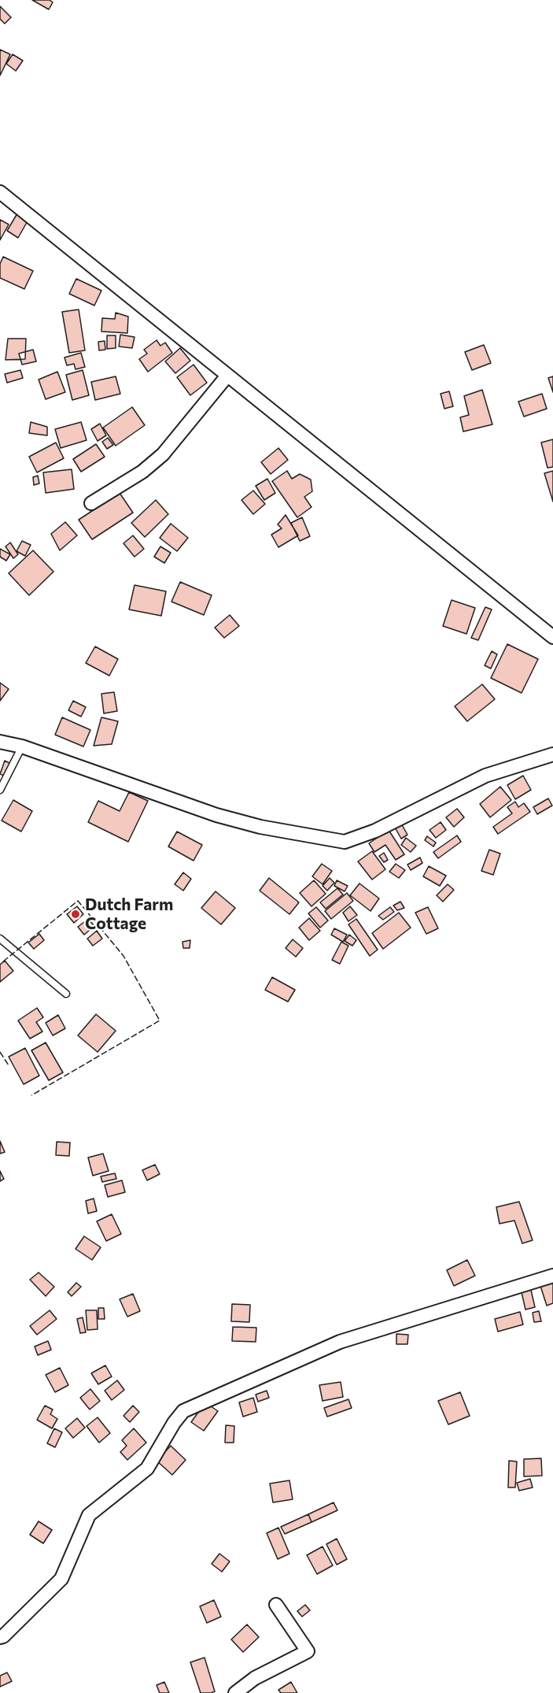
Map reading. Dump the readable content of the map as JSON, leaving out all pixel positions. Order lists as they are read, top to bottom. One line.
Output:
{"places":["Dutch Farm Cottage"]}
